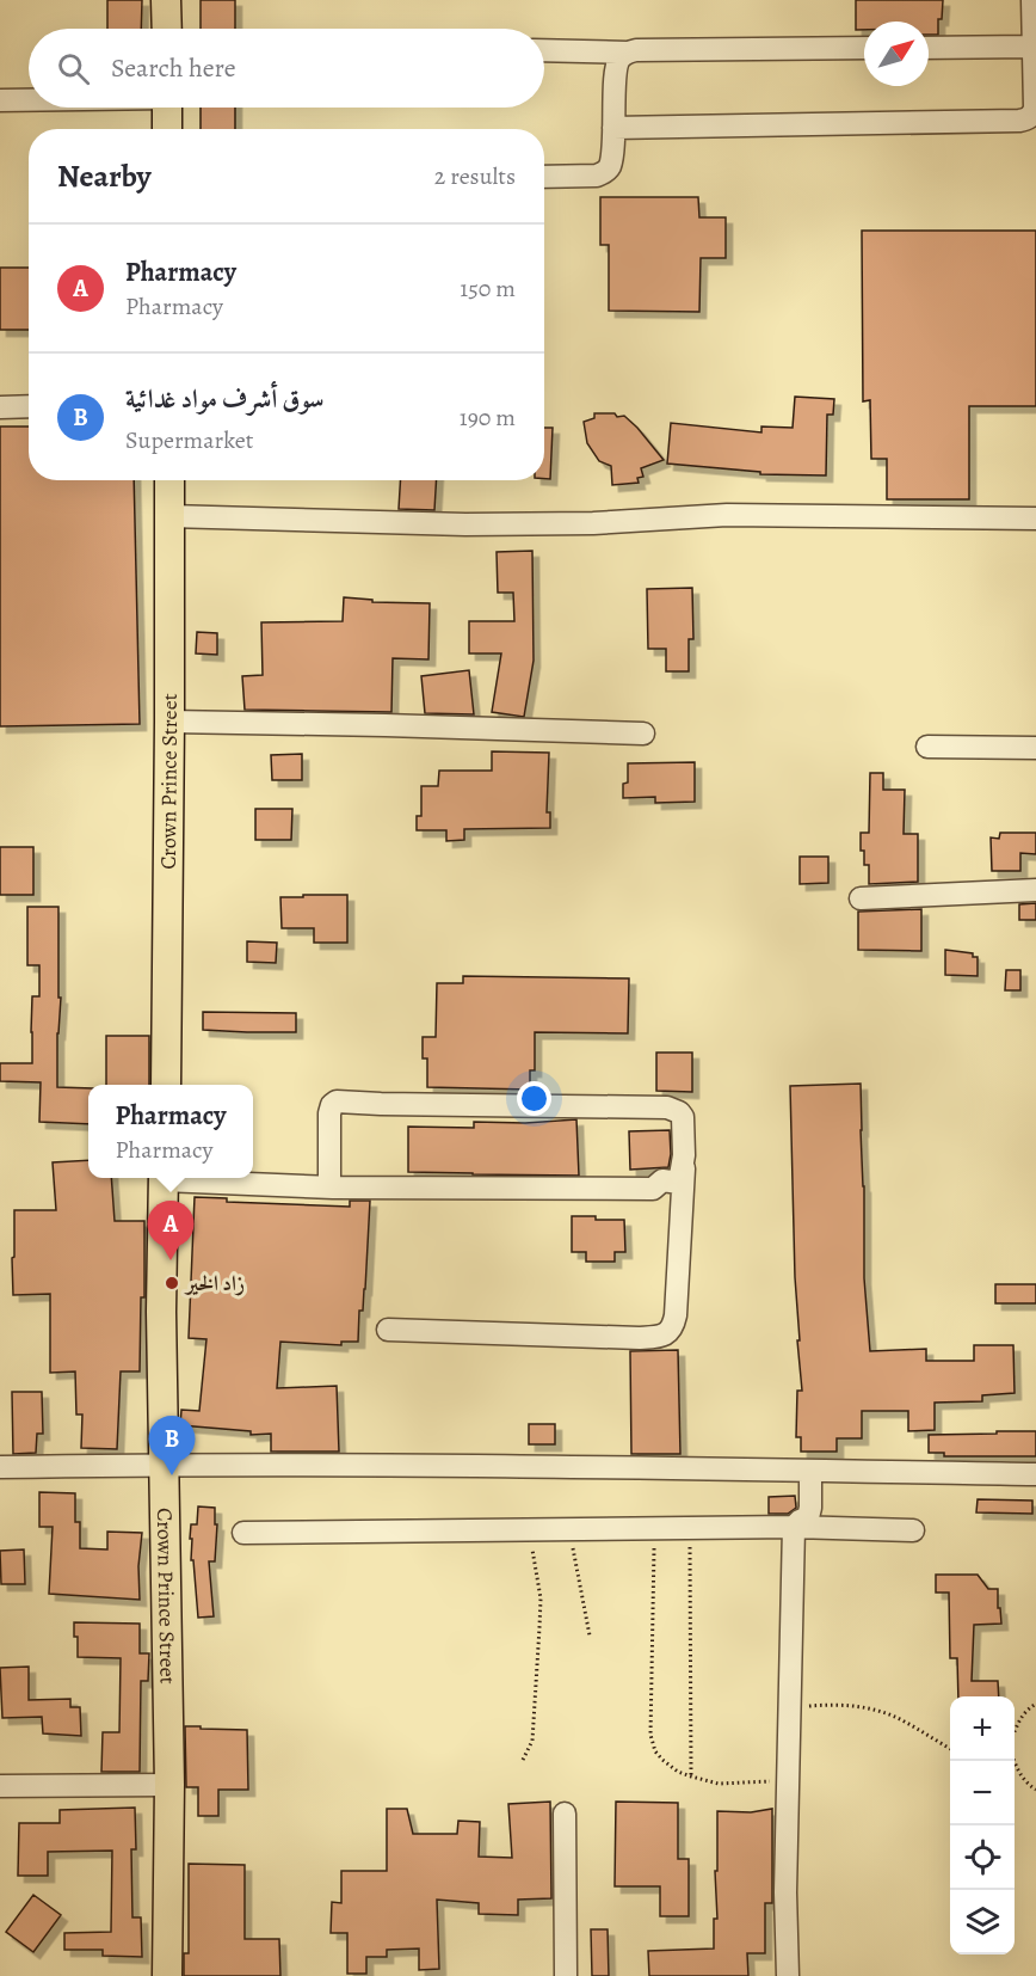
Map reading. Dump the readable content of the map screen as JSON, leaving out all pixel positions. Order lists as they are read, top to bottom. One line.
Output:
{"streets":{"main road":["Crown Prince Street"]},"places":["زاد الخير"],"north":"top right","page":{"search":"Search here","heading":["Nearby","2 results"],"list":[{"mark":"A","name":"Pharmacy","note":"Pharmacy","value":"150 m"},{"mark":"B","name":"سوق أشرف مواد غدائية","note":"Supermarket","value":"190 m"}],"popup":["Pharmacy","Pharmacy"],"pins":["A","B"],"map_buttons":["+","−"]}}
